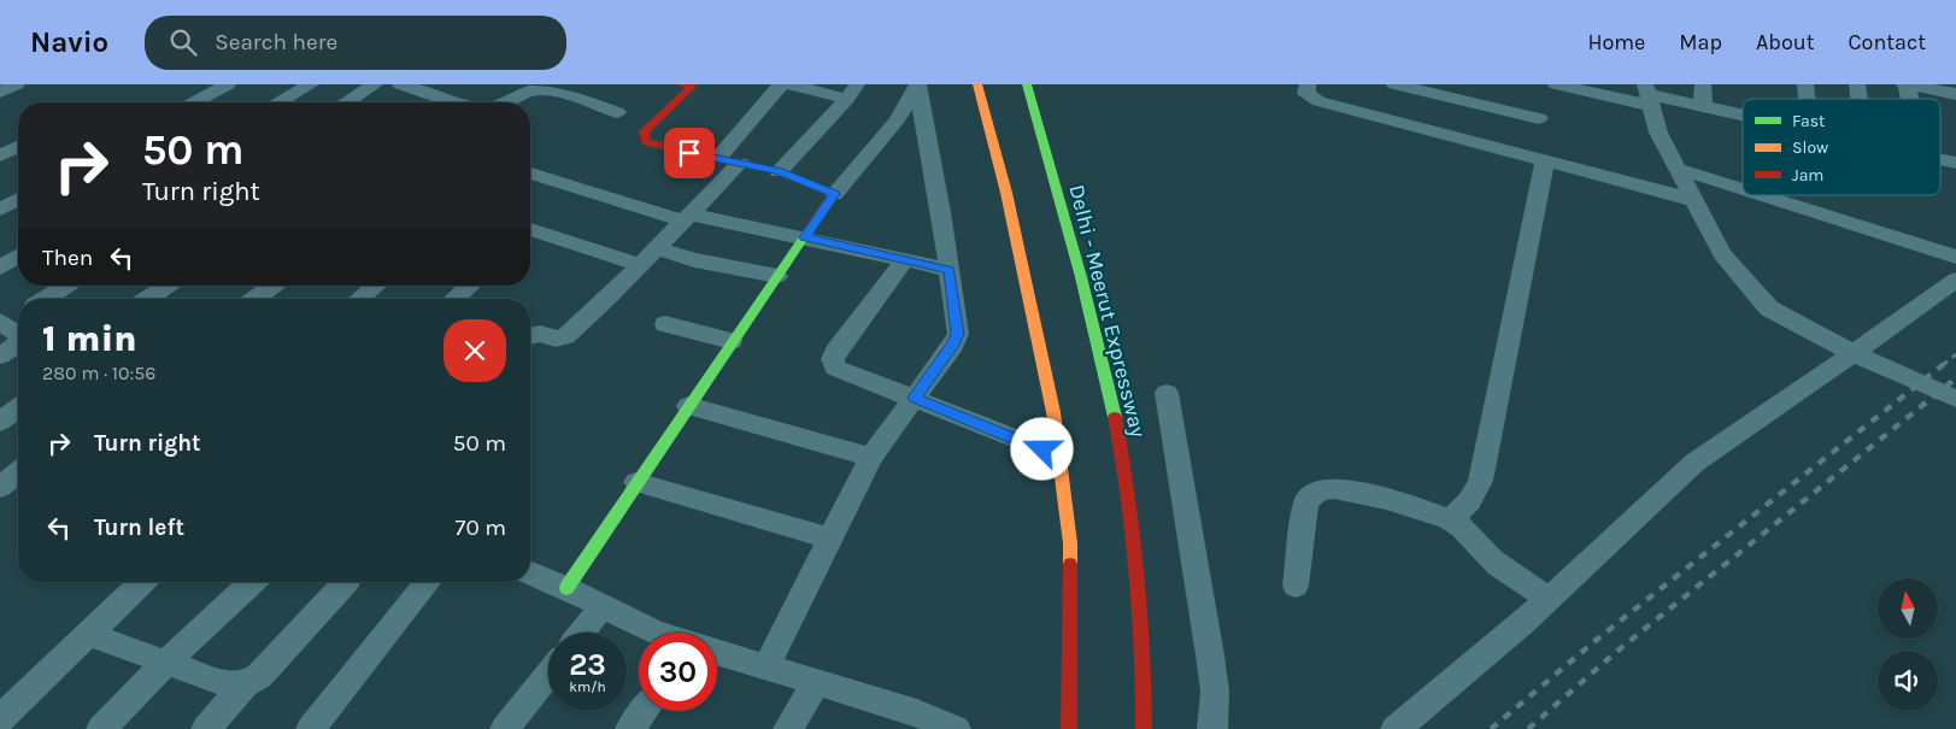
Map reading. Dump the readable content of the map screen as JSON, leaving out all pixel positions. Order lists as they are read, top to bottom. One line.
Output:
{"streets":{"main road":["Delhi - Meerut Expressway"]},"legend":["Fast","Slow","Jam"],"north":"top","page":{"header":"Navio","search":"Search here","nav":["Home","Map","About","Contact"],"turn":["50 m","Turn right"],"then":"Then","heading":["1 min","280 m · 10:56"],"list":[{"name":"Turn right","value":"50 m"},{"name":"Turn left","value":"70 m"}],"speed":"23 km/h","limit":"30"}}
